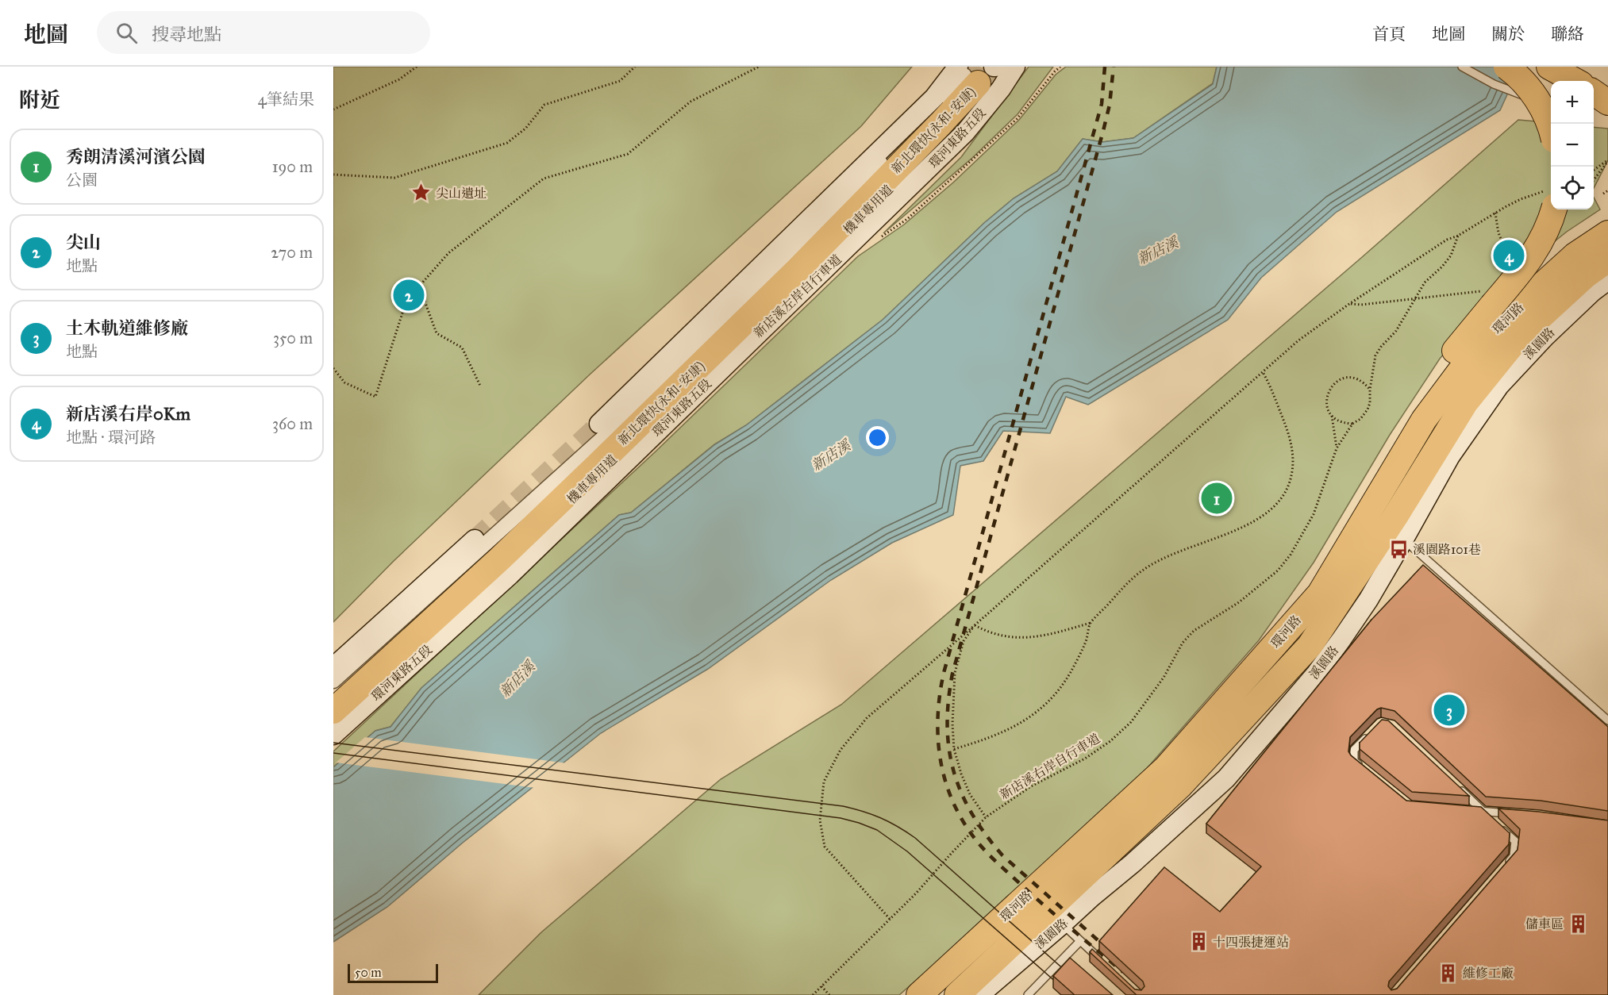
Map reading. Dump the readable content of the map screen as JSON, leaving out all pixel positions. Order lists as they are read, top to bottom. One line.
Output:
{"streets":{"highway":["新北環快(永和-安康)","環河路"],"main road":["環河東路五段","溪園路"],"street":["機車專用道"],"path":["新店溪右岸自行車道"]},"crossings":[["新北環快(永和-安康)","機車專用道"]],"water":["新店溪"],"places":{"place":["尖山遺址"],"bus stop":["溪園路101巷"],"building":["儲車區","十四張捷運站","維修工廠"]},"scale_bar":"50 m","page":{"header":"地圖","search":"搜尋地點","nav":["首頁","地圖","關於","聯絡"],"heading":["附近","4筆結果"],"map_buttons":["+","−"],"list":[{"mark":"1","name":"秀朗清溪河濱公園","note":"公園","value":"190 m"},{"mark":"2","name":"尖山","note":"地點","value":"270 m"},{"mark":"3","name":"土木軌道維修廠","note":"地點","value":"350 m"},{"mark":"4","name":"新店溪右岸0Km","note":"地點 · 環河路","value":"360 m"}],"pins":["4","2","1","3"],"scale":"50 m"}}
